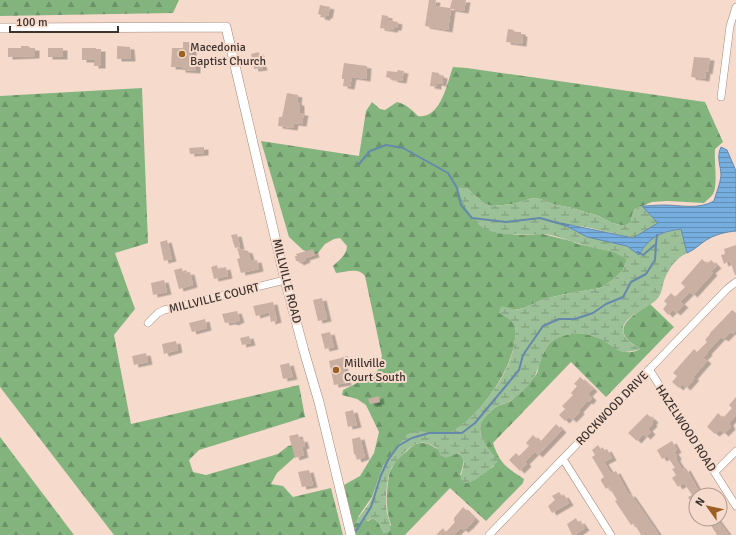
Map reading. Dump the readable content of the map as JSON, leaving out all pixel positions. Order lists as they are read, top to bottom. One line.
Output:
{"streets":{"street":["MILLVILLE ROAD","MILLVILLE COURT","ROCKWOOD DRIVE","HAZELWOOD ROAD"]},"crossings":[["MILLVILLE ROAD","MILLVILLE COURT"],["ROCKWOOD DRIVE","HAZELWOOD ROAD"]],"places":["Macedonia Baptist Church","Millville Court South"],"scale_bar":"100 m","north":"top left"}
